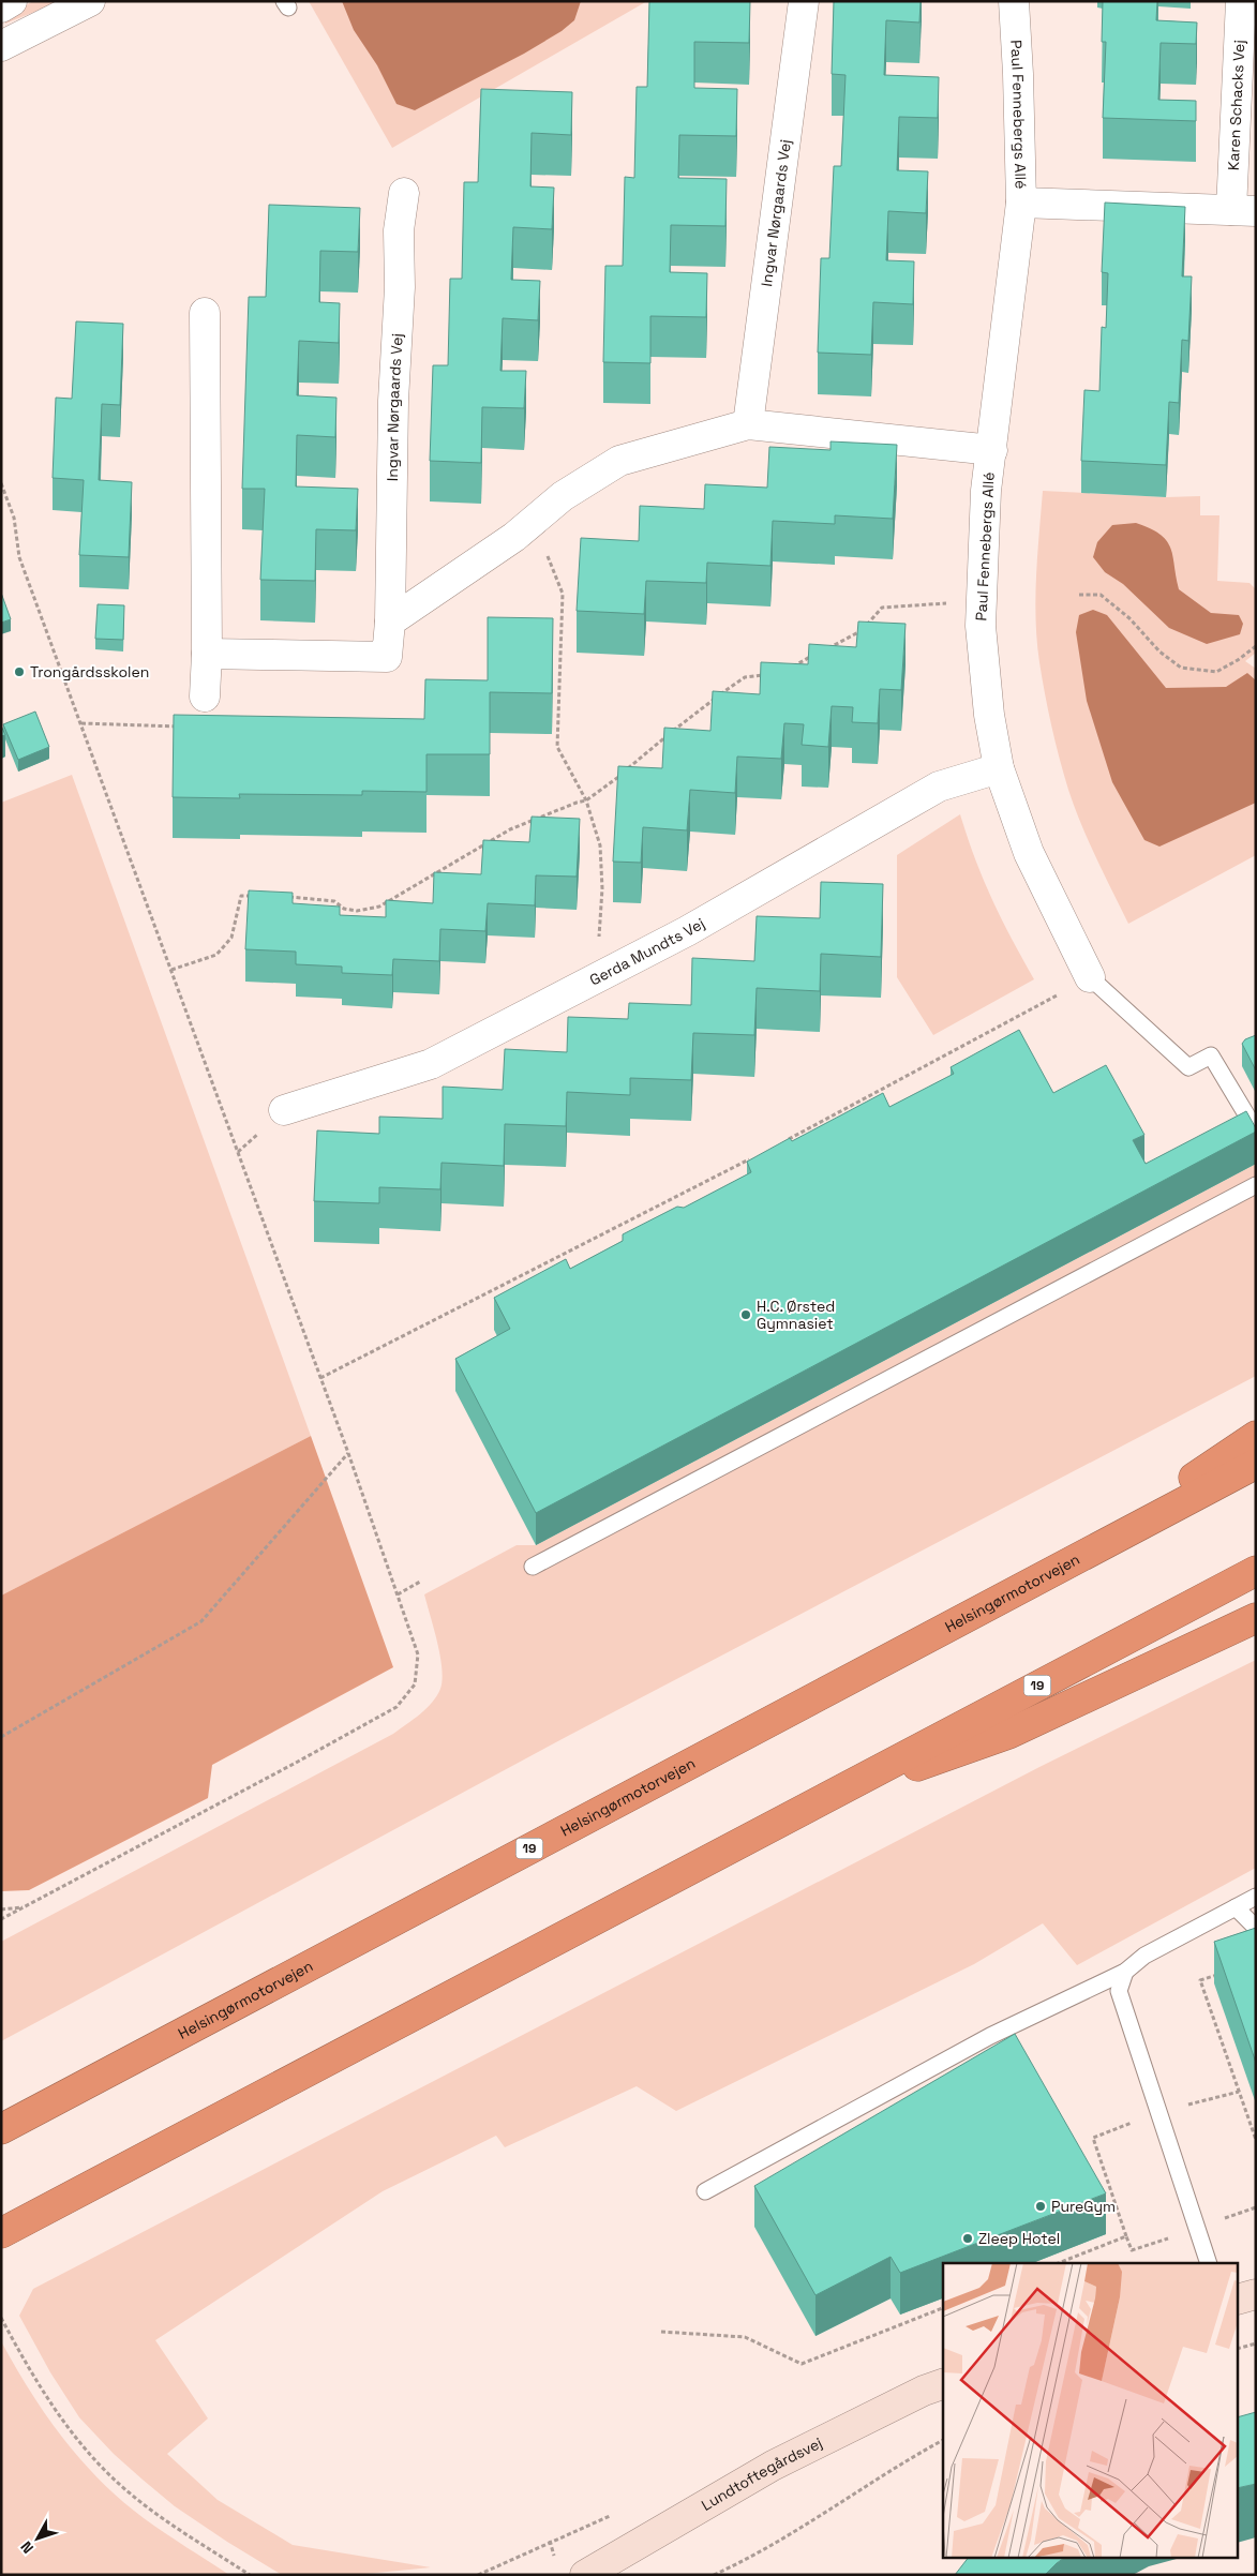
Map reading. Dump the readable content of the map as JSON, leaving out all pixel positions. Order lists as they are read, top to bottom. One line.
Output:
{"streets":{"highway":["Helsingørmotorvejen","19"],"street":["Karen Schacks Vej","Paul Fennebergs Allé","Ingvar Nørgaards Vej","Gerda Mundts Vej","Lundtoftegårdsvej"]},"crossings":[["Karen Schacks Vej","Paul Fennebergs Allé"],["Paul Fennebergs Allé","Gerda Mundts Vej"]],"places":["Trongårdsskolen","H.C. Ørsted Gymnasiet","PureGym","Zleep Hotel"],"north":"bottom left"}
